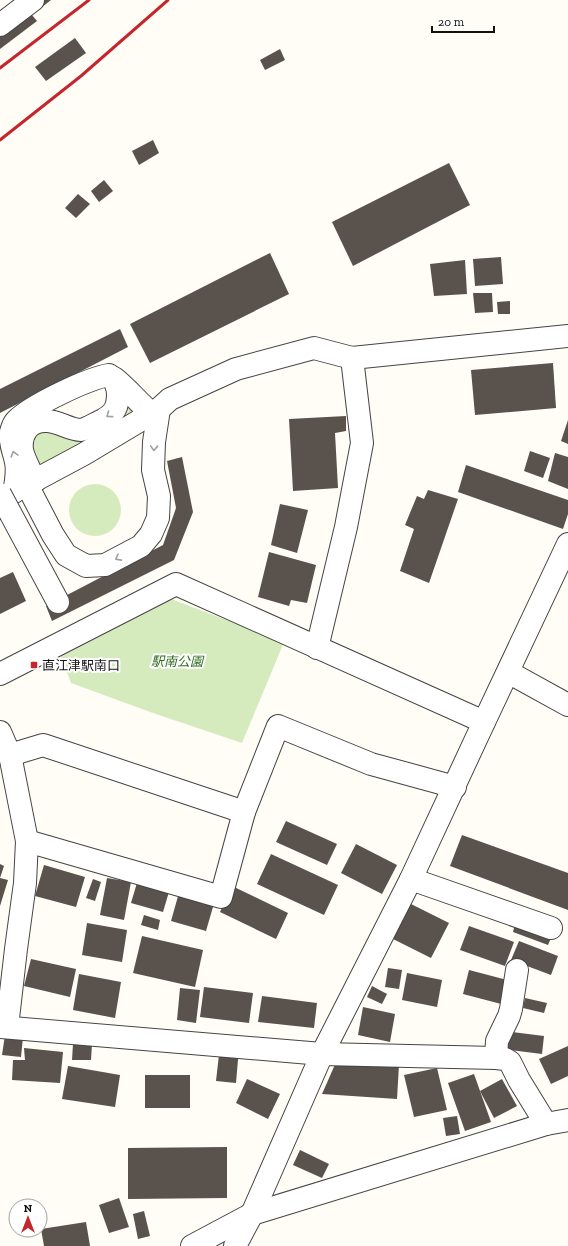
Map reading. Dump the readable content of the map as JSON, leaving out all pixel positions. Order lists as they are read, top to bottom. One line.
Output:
{"parks":["駅南公園"],"places":{"transit":["直江津駅南口"]},"scale_bar":"20 m","north":"top"}
